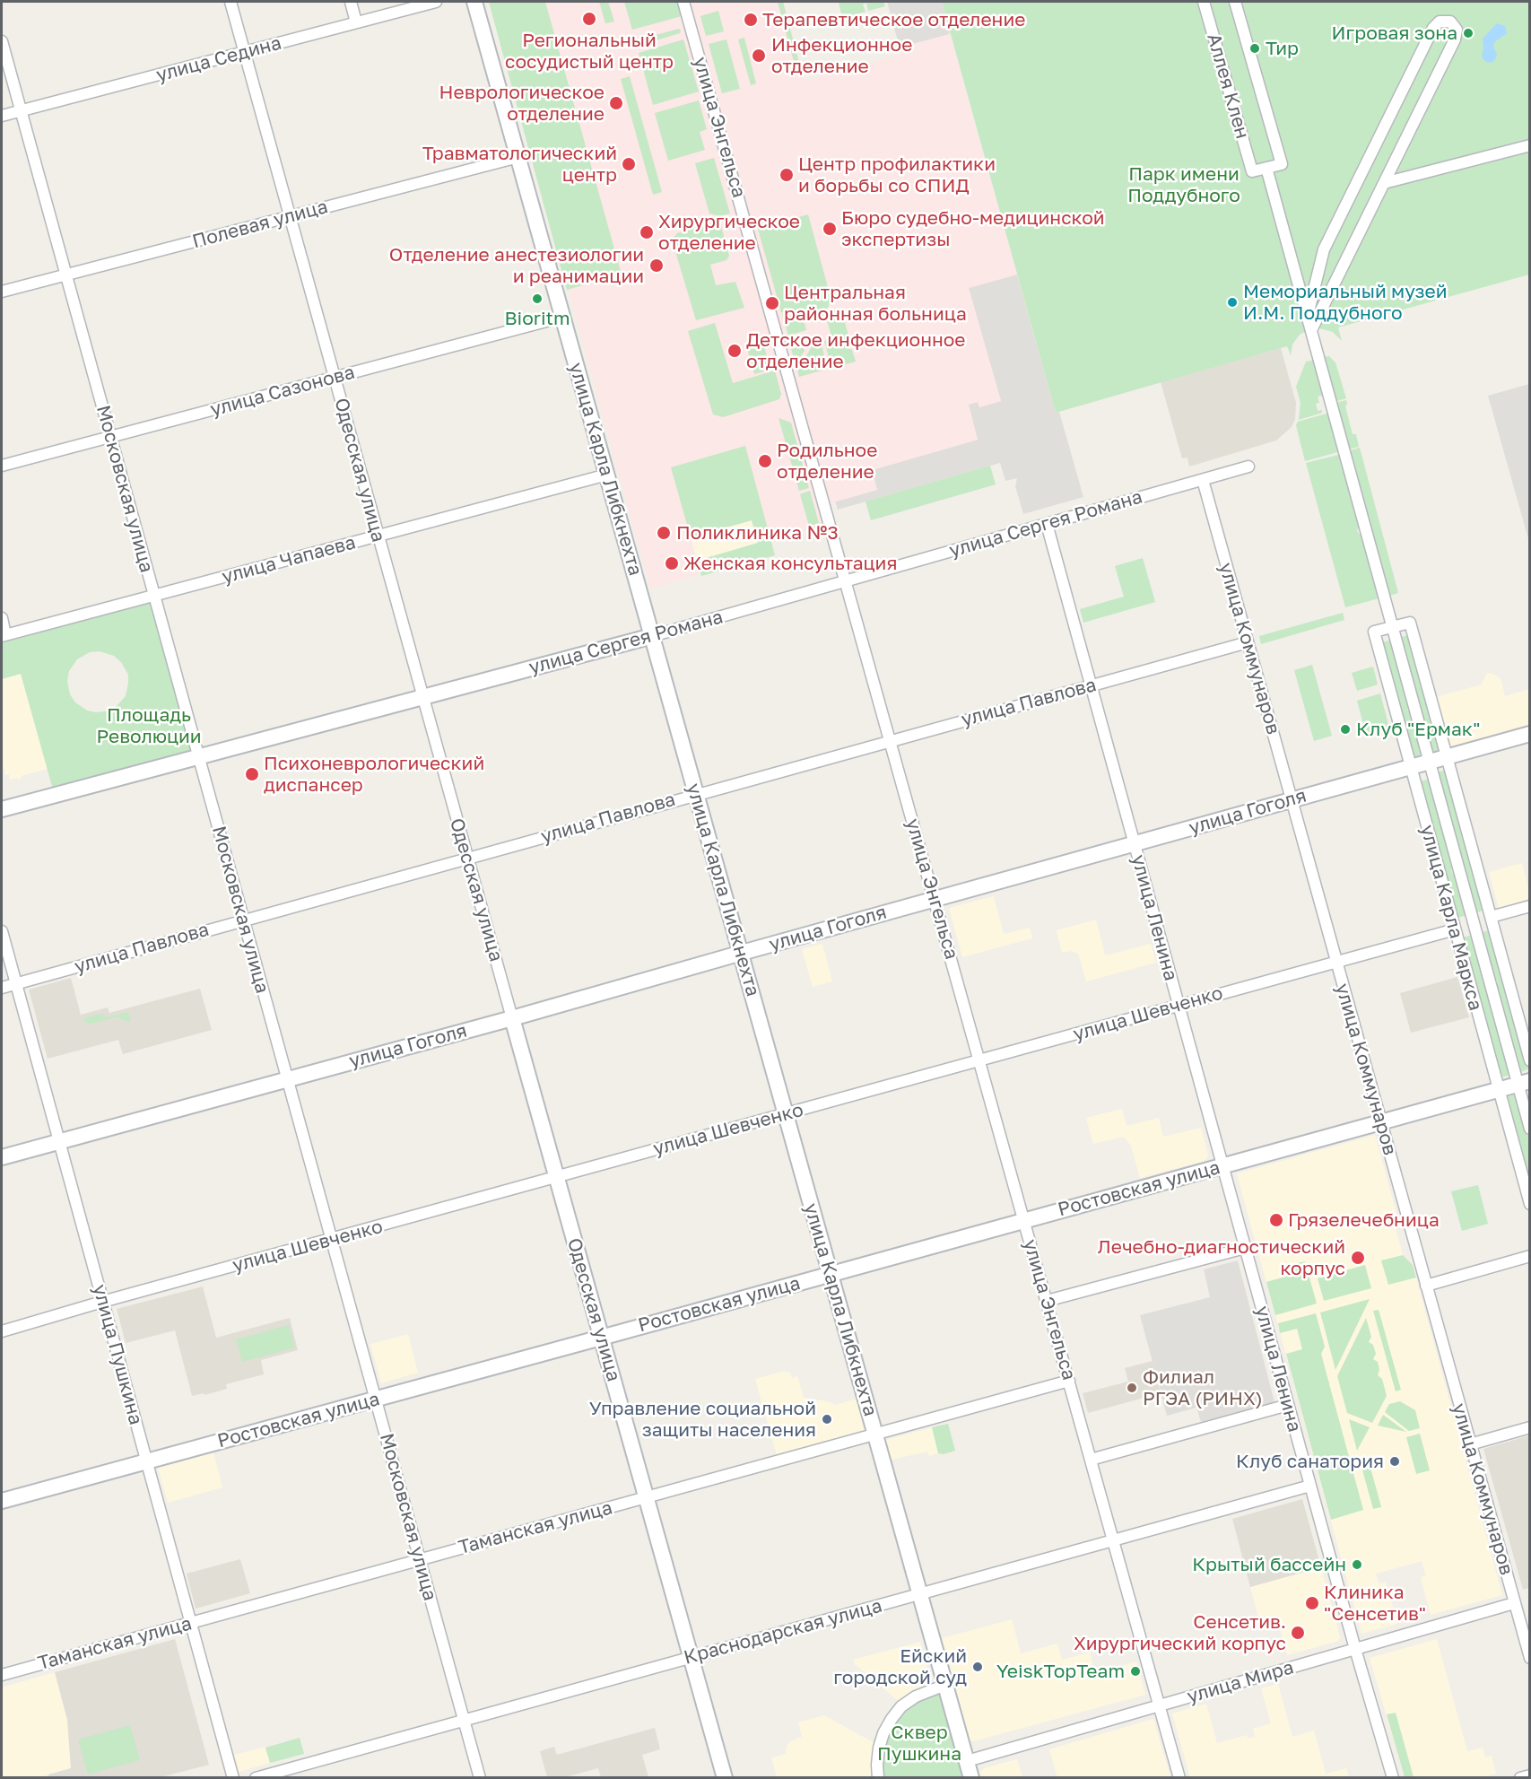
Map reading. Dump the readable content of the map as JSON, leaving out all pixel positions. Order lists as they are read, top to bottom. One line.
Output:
{"streets":{"street":["улица Седина","Аллея Клен","улица Энгельса","Полевая улица","улица Сазонова","улица Карла Либкнехта","Одесская улица","Московская улица","улица Сергея Романа","улица Чапаева","улица Коммунаров","улица Павлова","улица Гоголя","улица Ленина","улица Карла Маркса","улица Шевченко","Ростовская улица","улица Пушкина","Таманская улица","Краснодарская улица","улица Мира"]},"crossings":[["улица Седина","Одесская улица"],["улица Седина","Московская улица"],["улица Энгельса","улица Сергея Романа"],["улица Энгельса","улица Павлова"],["улица Энгельса","улица Гоголя"],["улица Энгельса","улица Шевченко"],["улица Энгельса","Ростовская улица"],["улица Энгельса","Таманская улица"],["улица Энгельса","Краснодарская улица"],["улица Энгельса","улица Мира"],["Полевая улица","улица Карла Либкнехта"],["Полевая улица","Одесская улица"],["Полевая улица","Московская улица"],["улица Сазонова","улица Карла Либкнехта"],["улица Сазонова","Одесская улица"],["улица Сазонова","Московская улица"],["улица Карла Либкнехта","улица Сергея Романа"],["улица Карла Либкнехта","улица Чапаева"],["улица Карла Либкнехта","улица Павлова"],["улица Карла Либкнехта","улица Гоголя"],["улица Карла Либкнехта","улица Шевченко"],["улица Карла Либкнехта","Ростовская улица"],["улица Карла Либкнехта","Таманская улица"],["улица Карла Либкнехта","Краснодарская улица"],["улица Карла Либкнехта","улица Мира"],["Одесская улица","улица Сергея Романа"],["Одесская улица","улица Чапаева"],["Одесская улица","улица Павлова"],["Одесская улица","улица Гоголя"],["Одесская улица","улица Шевченко"],["Одесская улица","Ростовская улица"],["Одесская улица","Таманская улица"],["Одесская улица","Краснодарская улица"],["Московская улица","улица Сергея Романа"],["Московская улица","улица Чапаева"],["Московская улица","улица Павлова"],["Московская улица","улица Гоголя"],["Московская улица","улица Шевченко"],["Московская улица","Ростовская улица"],["Московская улица","Таманская улица"],["Московская улица","Краснодарская улица"],["улица Сергея Романа","улица Коммунаров"],["улица Сергея Романа","улица Ленина"],["улица Коммунаров","улица Павлова"],["улица Коммунаров","улица Гоголя"],["улица Коммунаров","улица Шевченко"],["улица Коммунаров","Ростовская улица"],["улица Коммунаров","улица Мира"],["улица Павлова","улица Ленина"],["улица Павлова","улица Пушкина"],["улица Гоголя","улица Ленина"],["улица Гоголя","улица Карла Маркса"],["улица Гоголя","улица Пушкина"],["улица Ленина","улица Шевченко"],["улица Ленина","Ростовская улица"],["улица Ленина","Краснодарская улица"],["улица Ленина","улица Мира"],["улица Карла Маркса","улица Шевченко"],["улица Карла Маркса","Ростовская улица"],["улица Шевченко","улица Пушкина"],["Ростовская улица","улица Пушкина"],["улица Пушкина","Таманская улица"]],"parks":["Парк имени Поддубного","Площадь Революции","Сквер Пушкина"],"places":["Региональный сосудистый центр","Терапевтическое отделение","Игровая зона","Тир","Инфекционное отделение","Неврологическое отделение","Травматологический центр","Центр профилактики и борьбы со СПИД","Бюро судебно-медицинской экспертизы","Хирургическое отделение","Отделение анестезиологии и реанимации","Bioritm","Мемориальный музей И.М. Поддубного","Центральная районная больница","Детское инфекционное отделение","Родильное отделение","Поликлиника №3","Женская консультация","Клуб \"Ермак\"","Психоневрологический диспансер","Грязелечебница","Лечебно-диагностический корпус","Филиал РГЭА (РИНХ)","Управление социальной защиты населения","Клуб санатория","Крытый бассейн","Клиника \"Сенсетив\"","Сенсетив. Хирургический корпус","Ейский городской суд","YeiskTopTeam"]}
